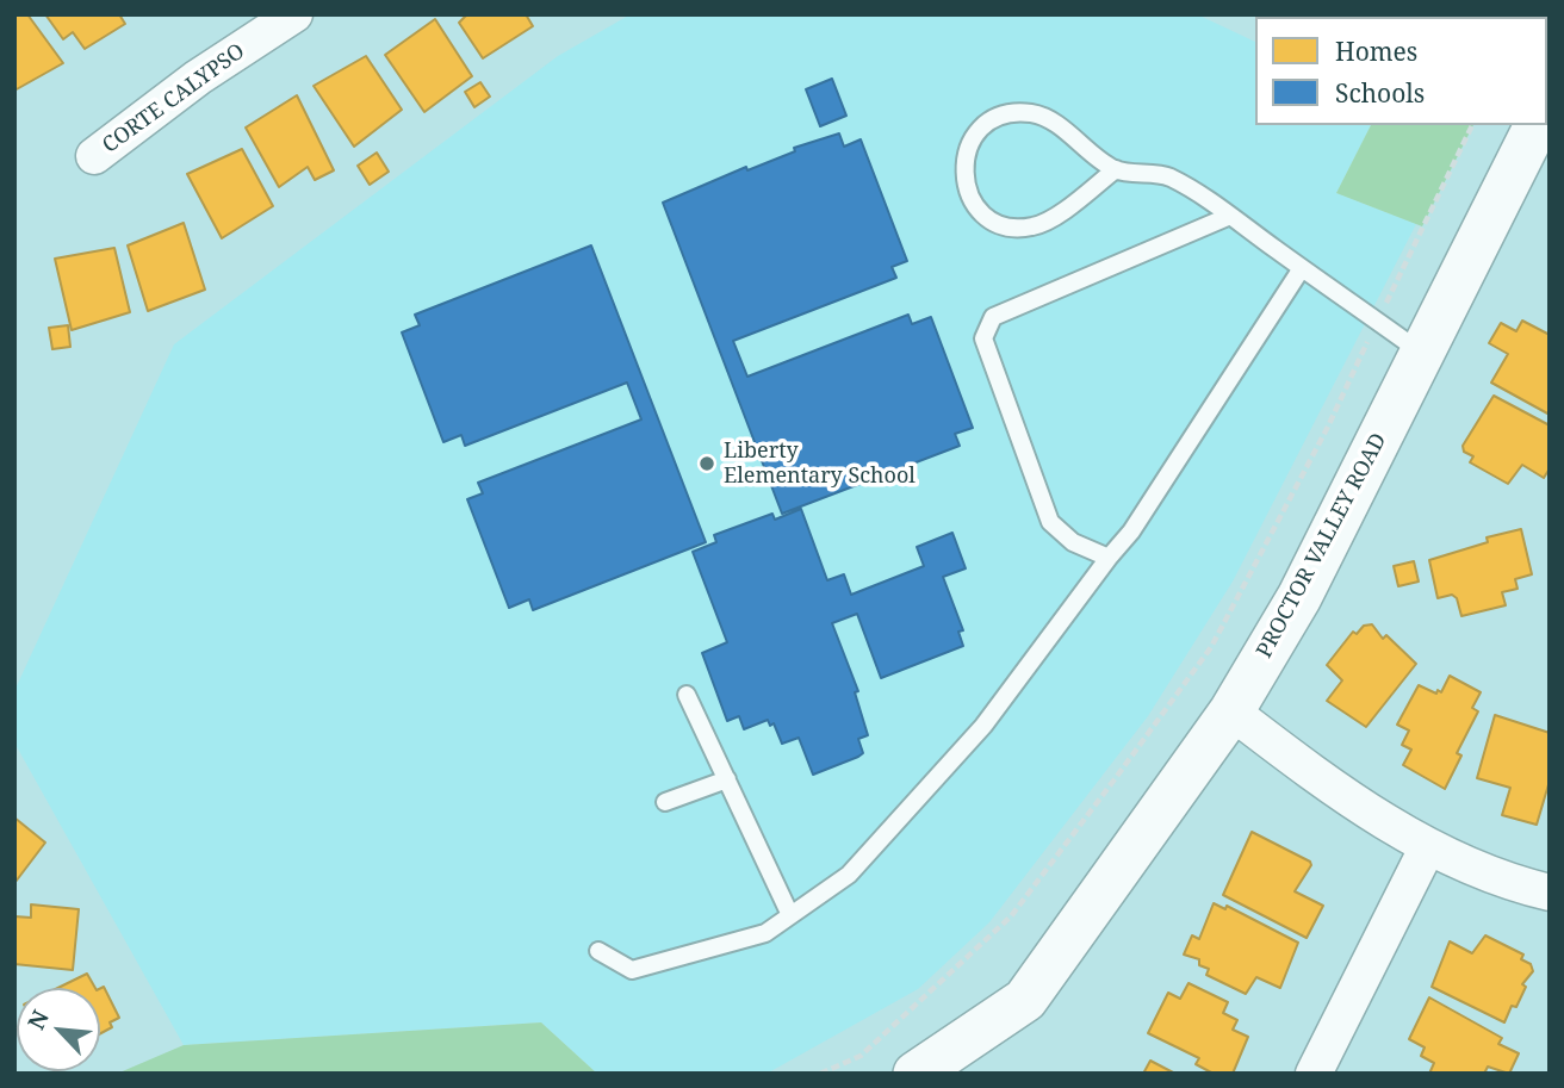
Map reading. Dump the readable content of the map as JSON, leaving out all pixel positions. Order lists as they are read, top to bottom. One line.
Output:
{"streets":{"street":["CORTE CALYPSO","PROCTOR VALLEY ROAD"]},"places":["Liberty Elementary School"],"legend":["Homes","Schools"],"north":"top left"}
